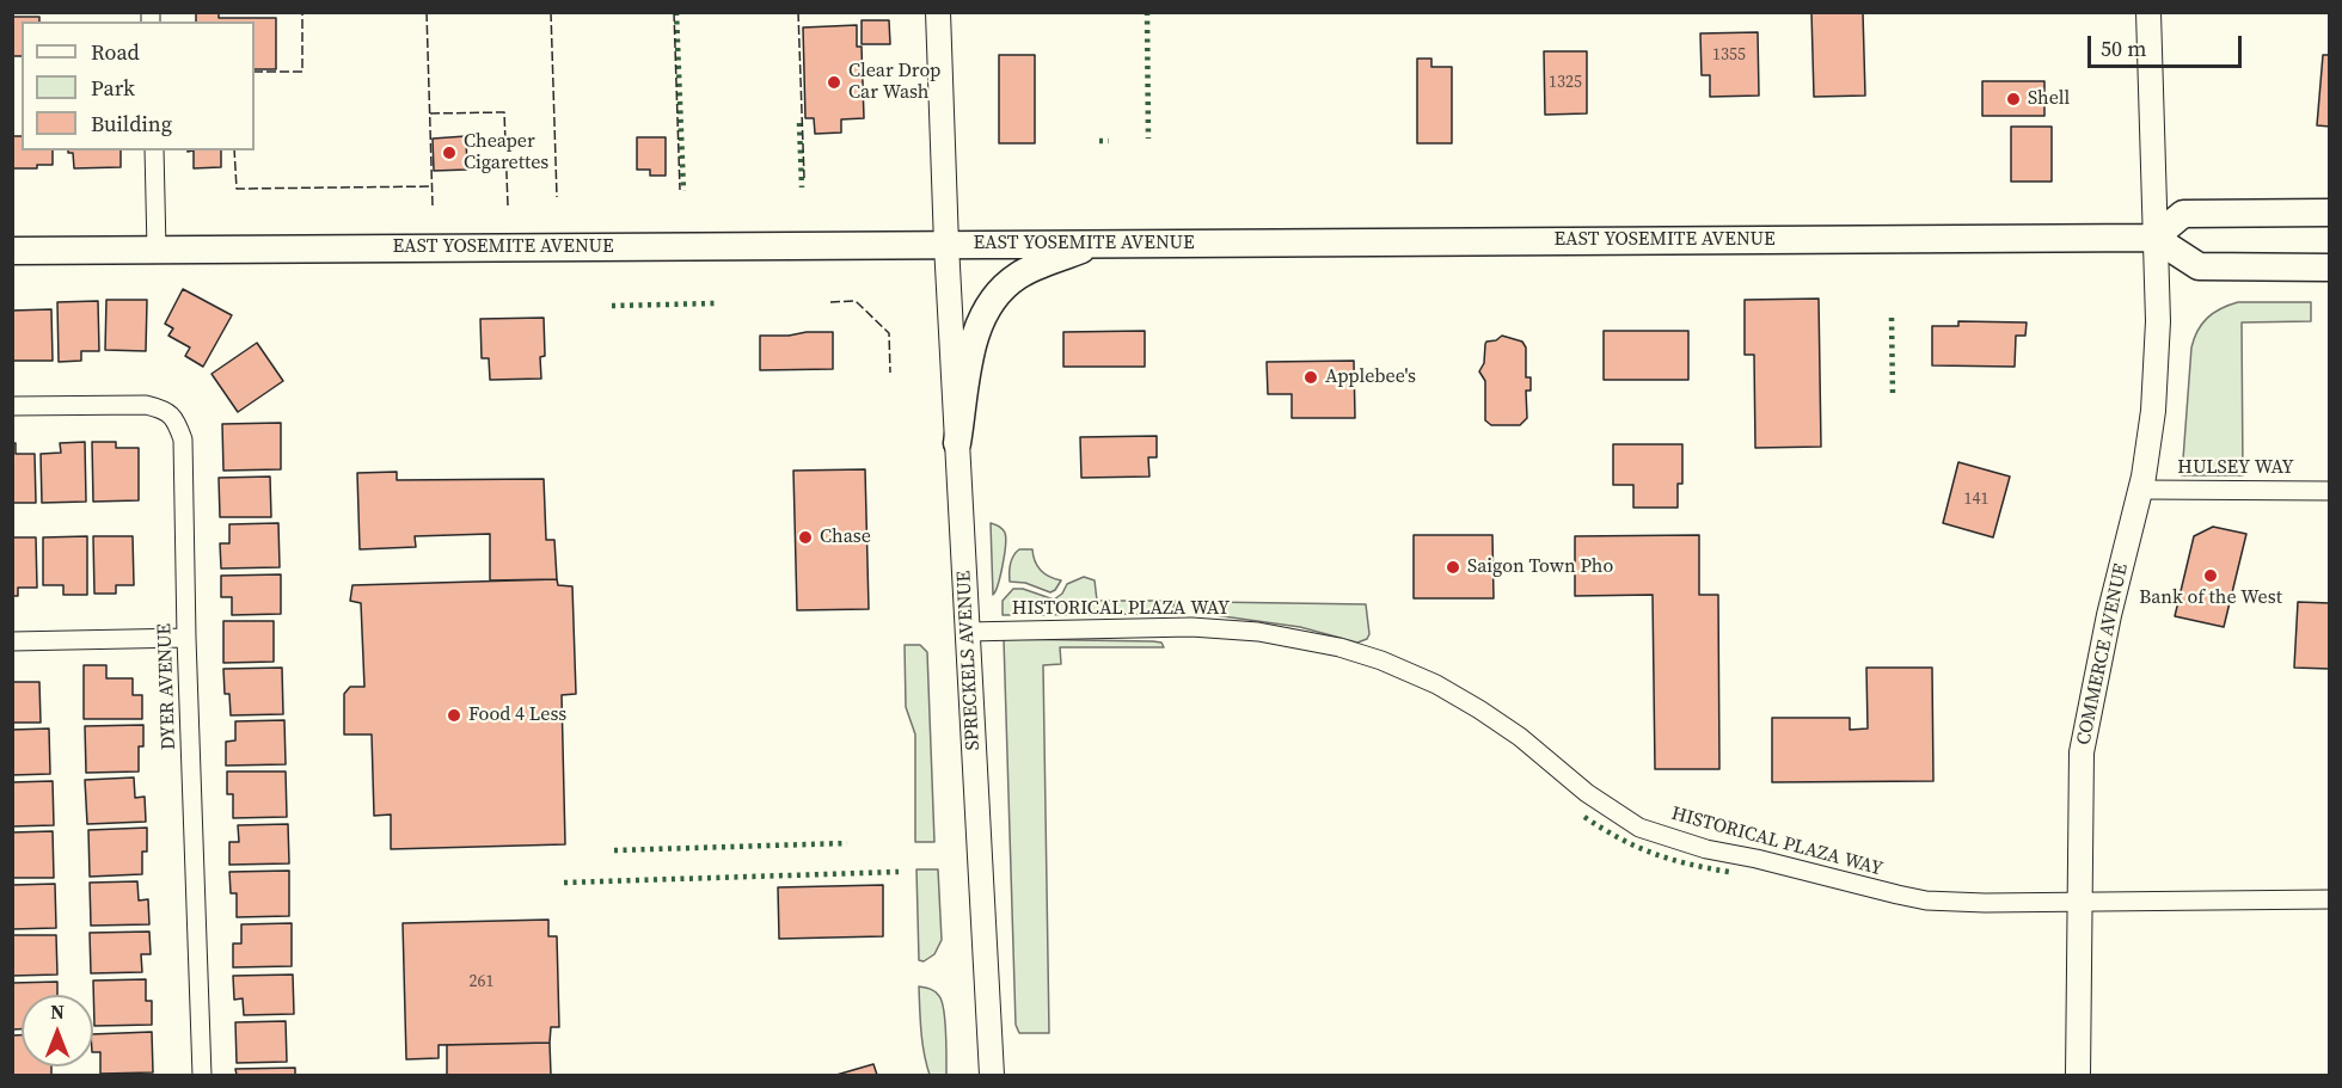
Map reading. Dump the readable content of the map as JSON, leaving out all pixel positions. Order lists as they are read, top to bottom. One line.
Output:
{"streets":{"main road":["EAST YOSEMITE AVENUE"],"street":["HULSEY WAY","HISTORICAL PLAZA WAY","COMMERCE AVENUE","SPRECKELS AVENUE","DYER AVENUE"]},"crossings":[["EAST YOSEMITE AVENUE","COMMERCE AVENUE"],["EAST YOSEMITE AVENUE","SPRECKELS AVENUE"],["HULSEY WAY","COMMERCE AVENUE"],["HISTORICAL PLAZA WAY","COMMERCE AVENUE"],["HISTORICAL PLAZA WAY","SPRECKELS AVENUE"]],"places":["Clear Drop Car Wash","Shell","Cheaper Cigarettes","Applebee's","Chase","Saigon Town Pho","Bank of the West","Food 4 Less"],"house_numbers":["1355","1325","141","261"],"legend":["Road","Park","Building"],"scale_bar":"50 m","north":"top"}
